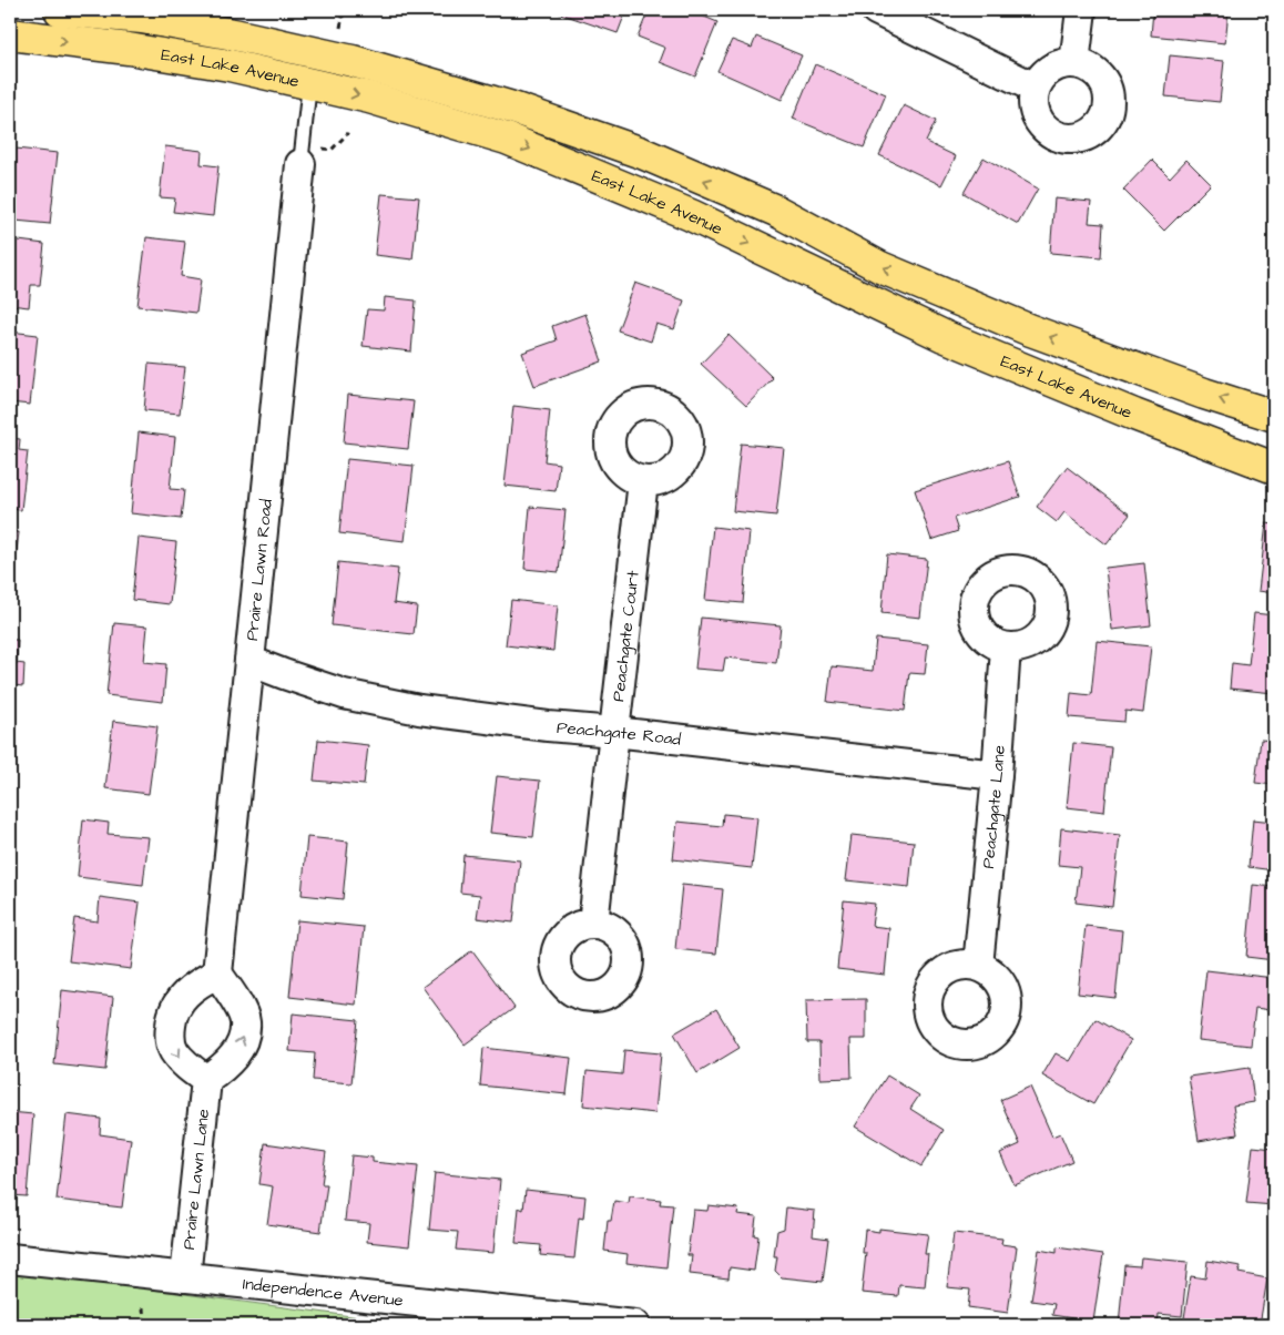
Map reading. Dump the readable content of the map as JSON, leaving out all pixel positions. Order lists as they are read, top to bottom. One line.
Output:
{"streets":{"main road":["East Lake Avenue"],"street":["Praire Lawn Road","Peachgate Court","Peachgate Road","Peachgate Lane","Praire Lawn Lane","Independence Avenue"]},"crossings":[["Praire Lawn Road","Peachgate Road"],["Praire Lawn Road","Praire Lawn Lane"],["Peachgate Court","Peachgate Road"],["Peachgate Road","Peachgate Lane"],["Praire Lawn Lane","Independence Avenue"]]}
